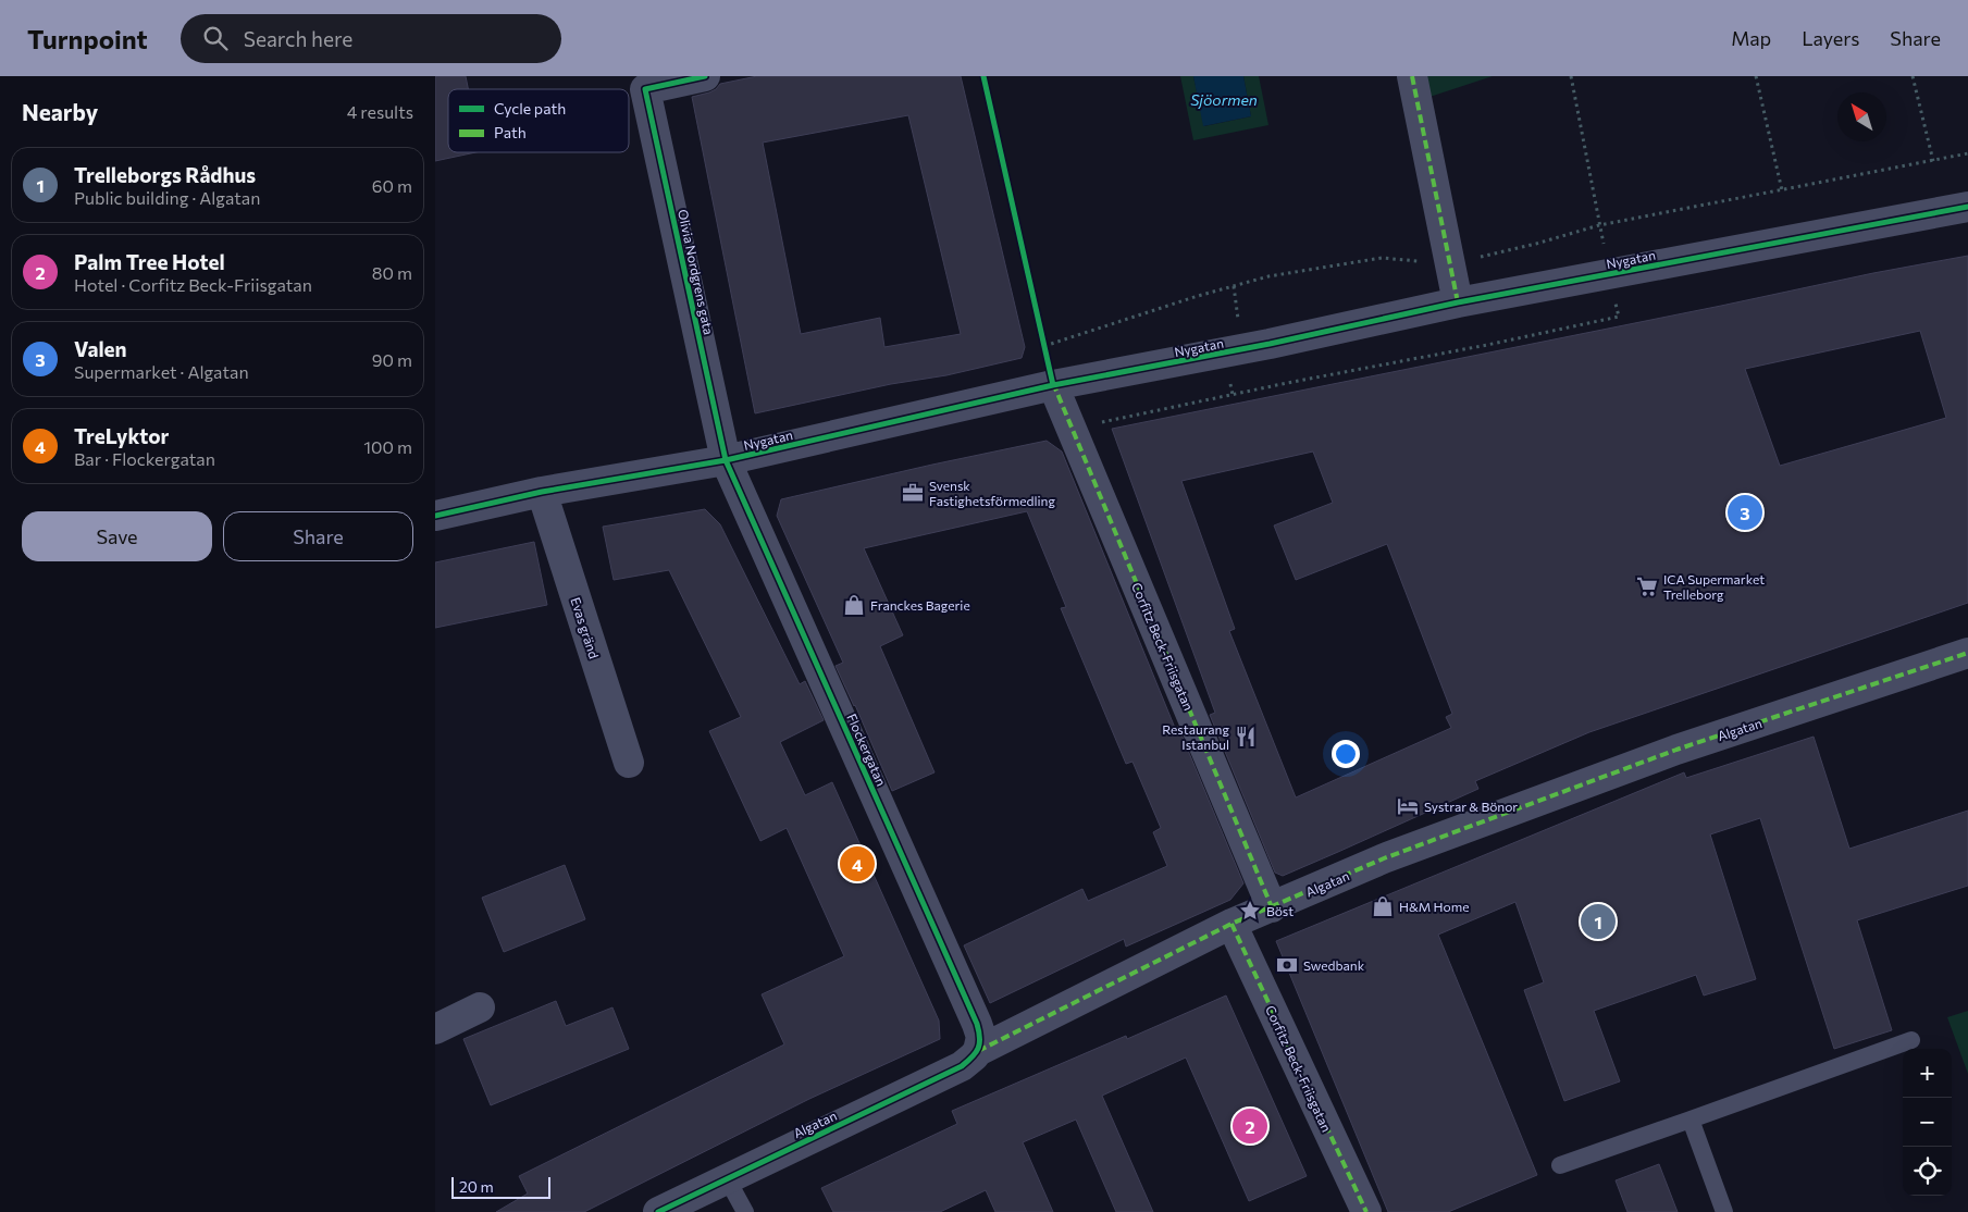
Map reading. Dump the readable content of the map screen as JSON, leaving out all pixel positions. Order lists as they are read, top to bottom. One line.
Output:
{"streets":{"street":["Nygatan","Olivia Nordgrens gata","Evas gränd","Corfitz Beck-Friisgatan","Algatan","Flockergatan"]},"crossings":[["Nygatan","Olivia Nordgrens gata"],["Nygatan","Evas gränd"],["Nygatan","Corfitz Beck-Friisgatan"],["Nygatan","Flockergatan"],["Olivia Nordgrens gata","Flockergatan"],["Corfitz Beck-Friisgatan","Algatan"],["Algatan","Flockergatan"]],"water":["Sjöormen"],"places":{"office":["Svensk Fastighetsförmedling"],"supermarket":["ICA Supermarket Trelleborg"],"shop":["Franckes Bagerie","H&M Home"],"restaurant":["Restaurang Istanbul"],"hotel":["Systrar & Bönor"],"place":["Böst"],"bank":["Swedbank"]},"legend":["Cycle path","Path"],"scale_bar":"20 m","north":"top left","page":{"header":"Turnpoint","search":"Search here","nav":["Map","Layers","Share"],"heading":["Nearby","4 results"],"list":[{"mark":"1","name":"Trelleborgs Rådhus","note":"Public building · Algatan","value":"60 m"},{"mark":"2","name":"Palm Tree Hotel","note":"Hotel · Corfitz Beck-Friisgatan","value":"80 m"},{"mark":"3","name":"Valen","note":"Supermarket · Algatan","value":"90 m"},{"mark":"4","name":"TreLyktor","note":"Bar · Flockergatan","value":"100 m"}],"pins":["3","4","1","2"],"buttons":["Save","Share"],"map_buttons":["+","−"],"scale":"20 m"}}
